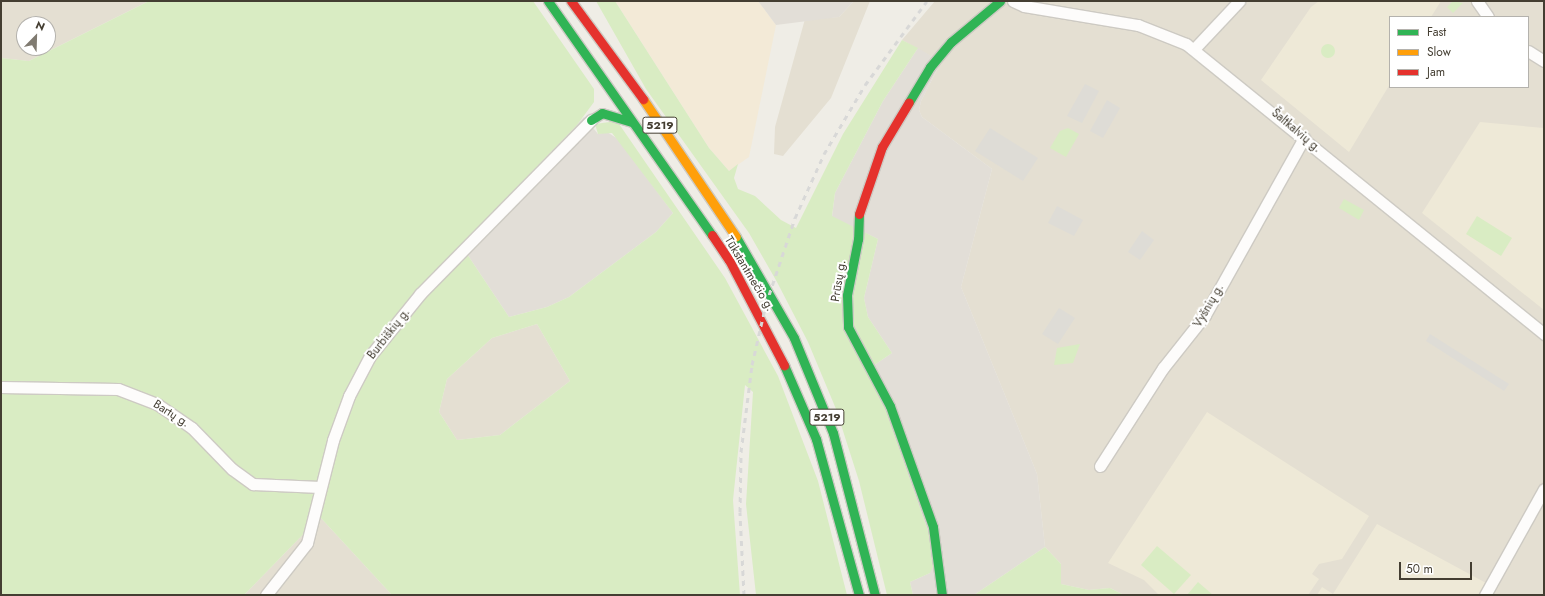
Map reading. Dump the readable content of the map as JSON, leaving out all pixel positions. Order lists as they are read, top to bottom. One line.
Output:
{"streets":{"main road":["5219","Tūkstantmečio g.","Prūsų g."],"street":["Šaltkalvių g.","Vyšnių g.","Burbiškių g.","Bartų g."]},"crossings":[["Šaltkalvių g.","Vyšnių g."],["Burbiškių g.","Bartų g."]],"legend":["Fast","Slow","Jam"],"scale_bar":"50 m","north":"top right"}
